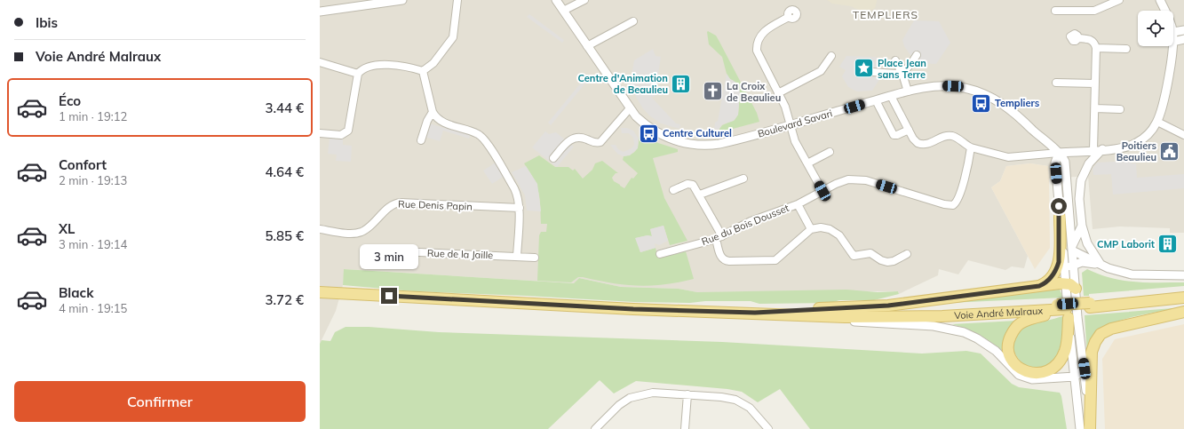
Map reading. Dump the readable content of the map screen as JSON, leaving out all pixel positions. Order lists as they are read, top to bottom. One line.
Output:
{"streets":{"main road":["Voie André Malraux"],"street":["Boulevard Savari","Rue Denis Papin","Rue du Bois Dousset","Rue de la Jaille"]},"districts":["TEMPLIERS"],"places":{"place":["Place Jean sans Terre"],"building":["Centre d'Animation de Beaulieu","CMP Laborit"],"church":["La Croix de Beaulieu"],"bus stop":["Templiers","Centre Culturel"],"public building":["Poitiers Beaulieu"]},"page":{"banner":["Ibis","Voie André Malraux"],"list":[{"name":"Éco","note":"1 min · 19:12","value":"3.44 €"},{"name":"Confort","note":"2 min · 19:13","value":"4.64 €"},{"name":"XL","note":"3 min · 19:14","value":"5.85 €"},{"name":"Black","note":"4 min · 19:15","value":"3.72 €"}],"bubble":"3 min","buttons":"Confirmer"}}
